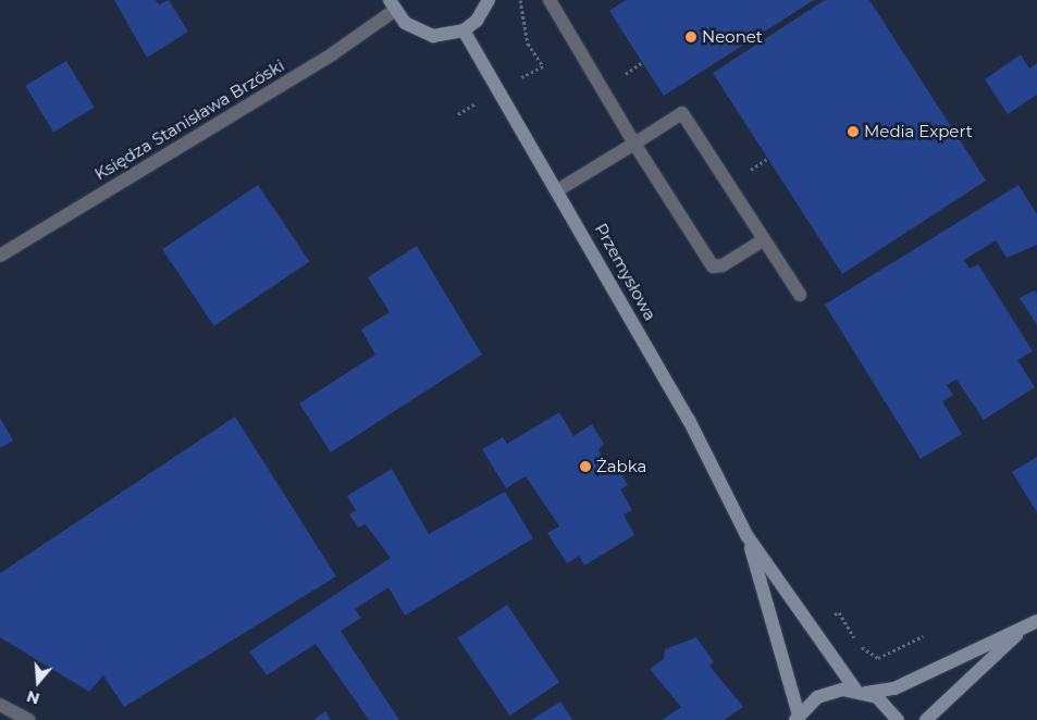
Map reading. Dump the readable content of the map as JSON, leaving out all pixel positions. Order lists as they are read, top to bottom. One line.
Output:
{"streets":{"street":["Księdza Stanisława Brzóski","Przemysłowa"]},"places":["Neonet","Media Expert","Żabka"],"north":"bottom"}
